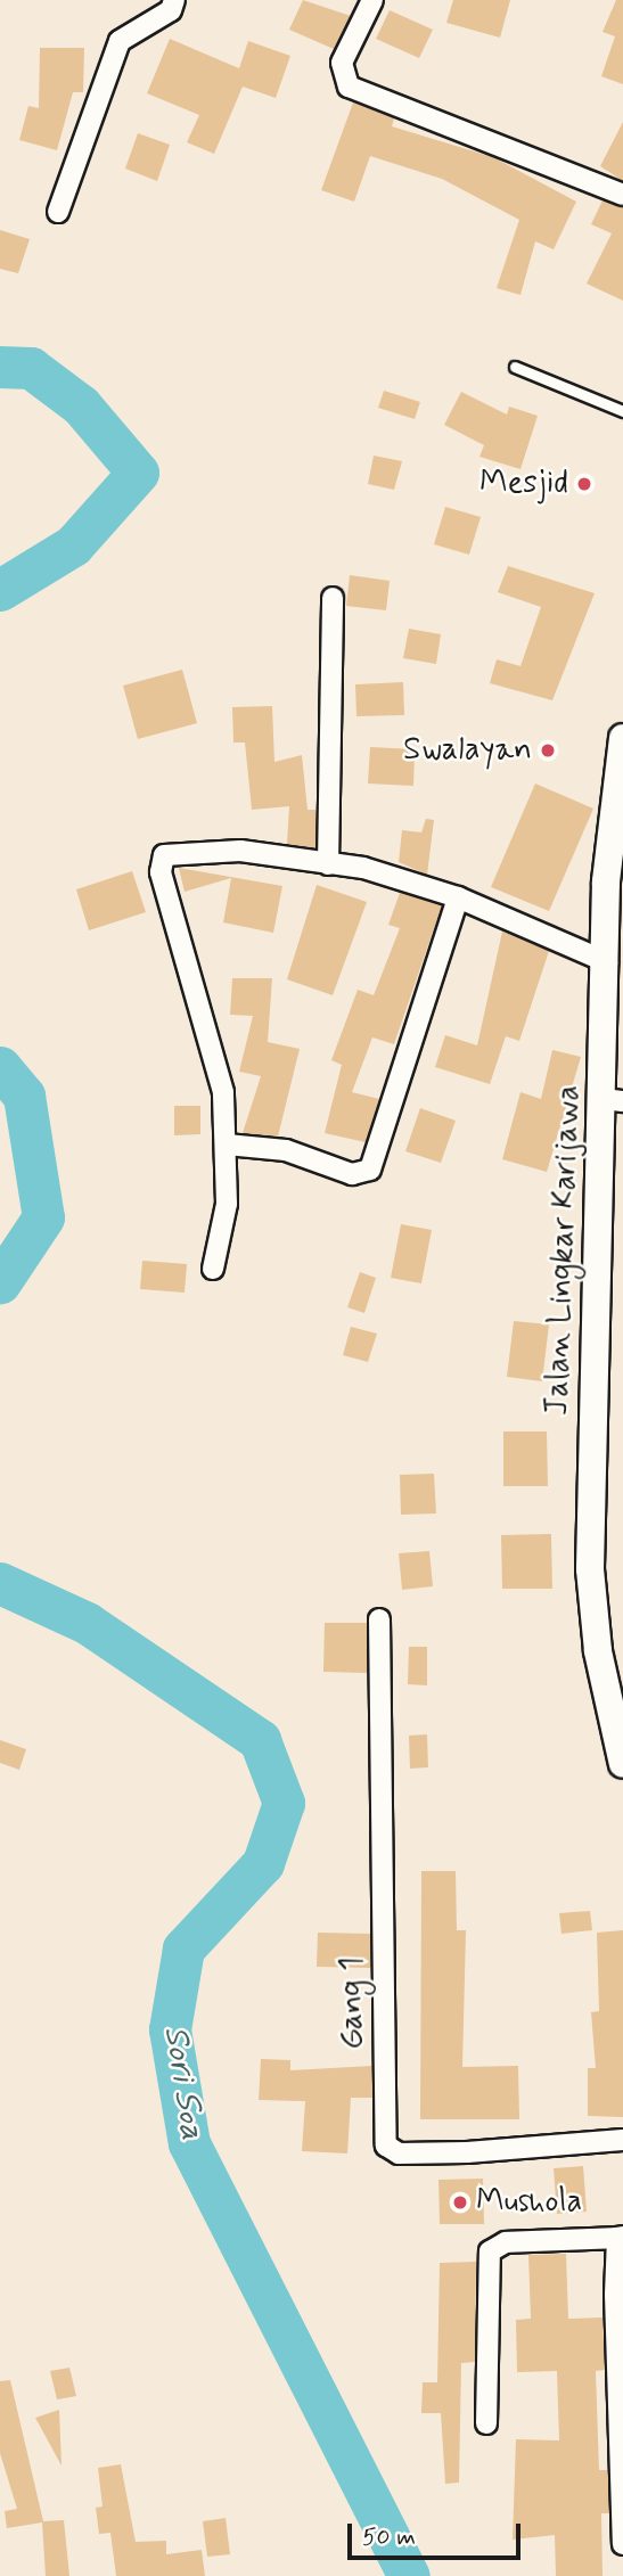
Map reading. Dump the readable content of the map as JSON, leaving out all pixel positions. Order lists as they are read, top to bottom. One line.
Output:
{"streets":{"main road":["Jalan Lingkar Karijawa"],"street":["Gang 1"]},"water":["Sori Soa"],"places":["Mesjid","Swalayan","Mushola"],"scale_bar":"50 m"}
